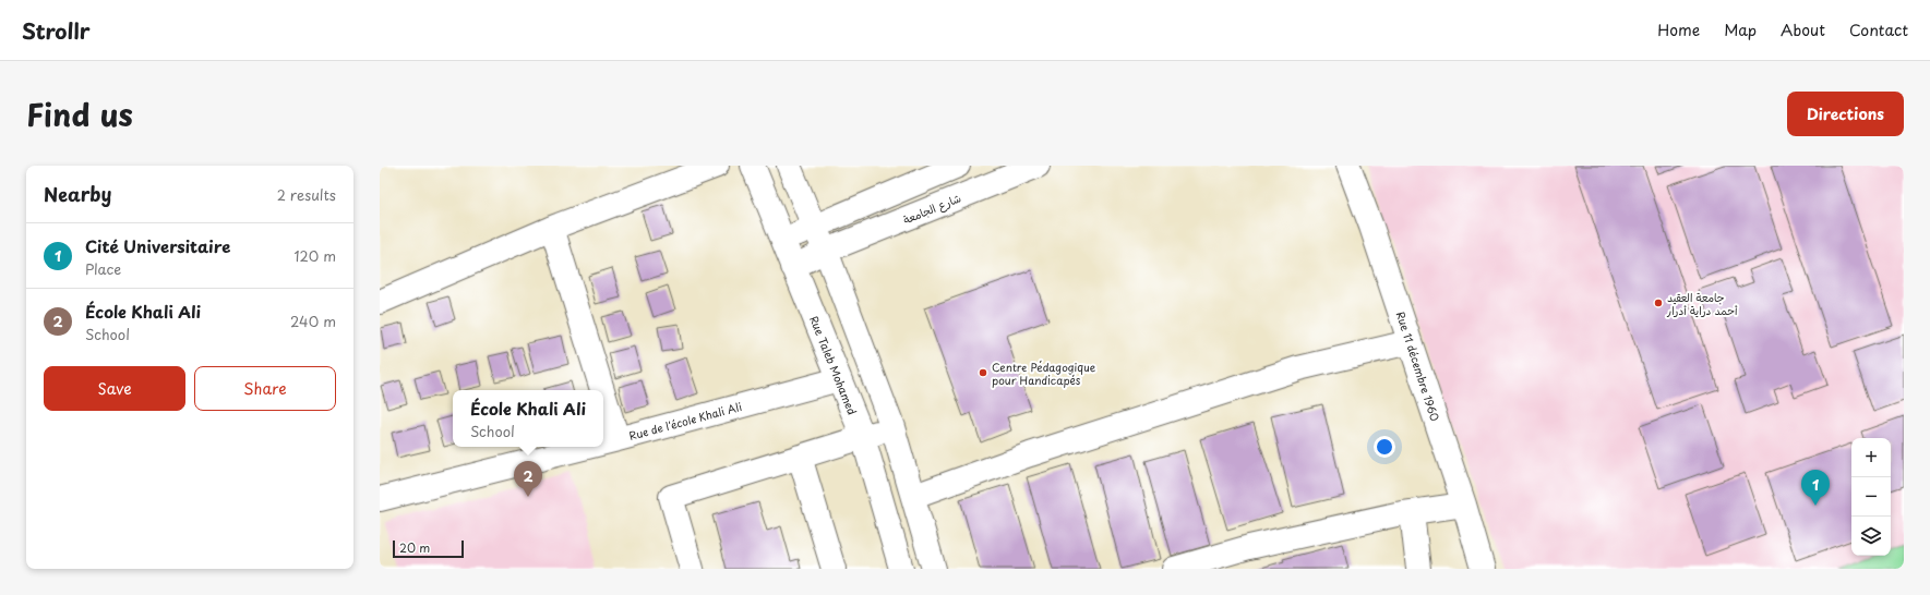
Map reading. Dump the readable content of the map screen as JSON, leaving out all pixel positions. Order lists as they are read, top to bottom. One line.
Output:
{"streets":{"street":["شارع الجامعة","Rue Taleb Mohamed","Rue 11 décembre 1960","Rue de l'école Khali Ali"]},"crossings":[["شارع الجامعة","Rue Taleb Mohamed"],["Rue Taleb Mohamed","Rue de l'école Khali Ali"]],"places":["جامعة العقيد أحمد دراية أدرار","Centre Pédagogique pour Handicapés"],"scale_bar":"20 m","page":{"header":"Strollr","nav":["Home","Map","About","Contact"],"title":"Find us","buttons":["Directions",["Save","Share"]],"heading":["Nearby","2 results"],"list":[{"mark":"1","name":"Cité Universitaire","note":"Place","value":"120 m"},{"mark":"2","name":"École Khali Ali","note":"School","value":"240 m"}],"popup":["École Khali Ali","School"],"map_buttons":["+","−"],"pins":["2","1"],"scale":"20 m"}}
